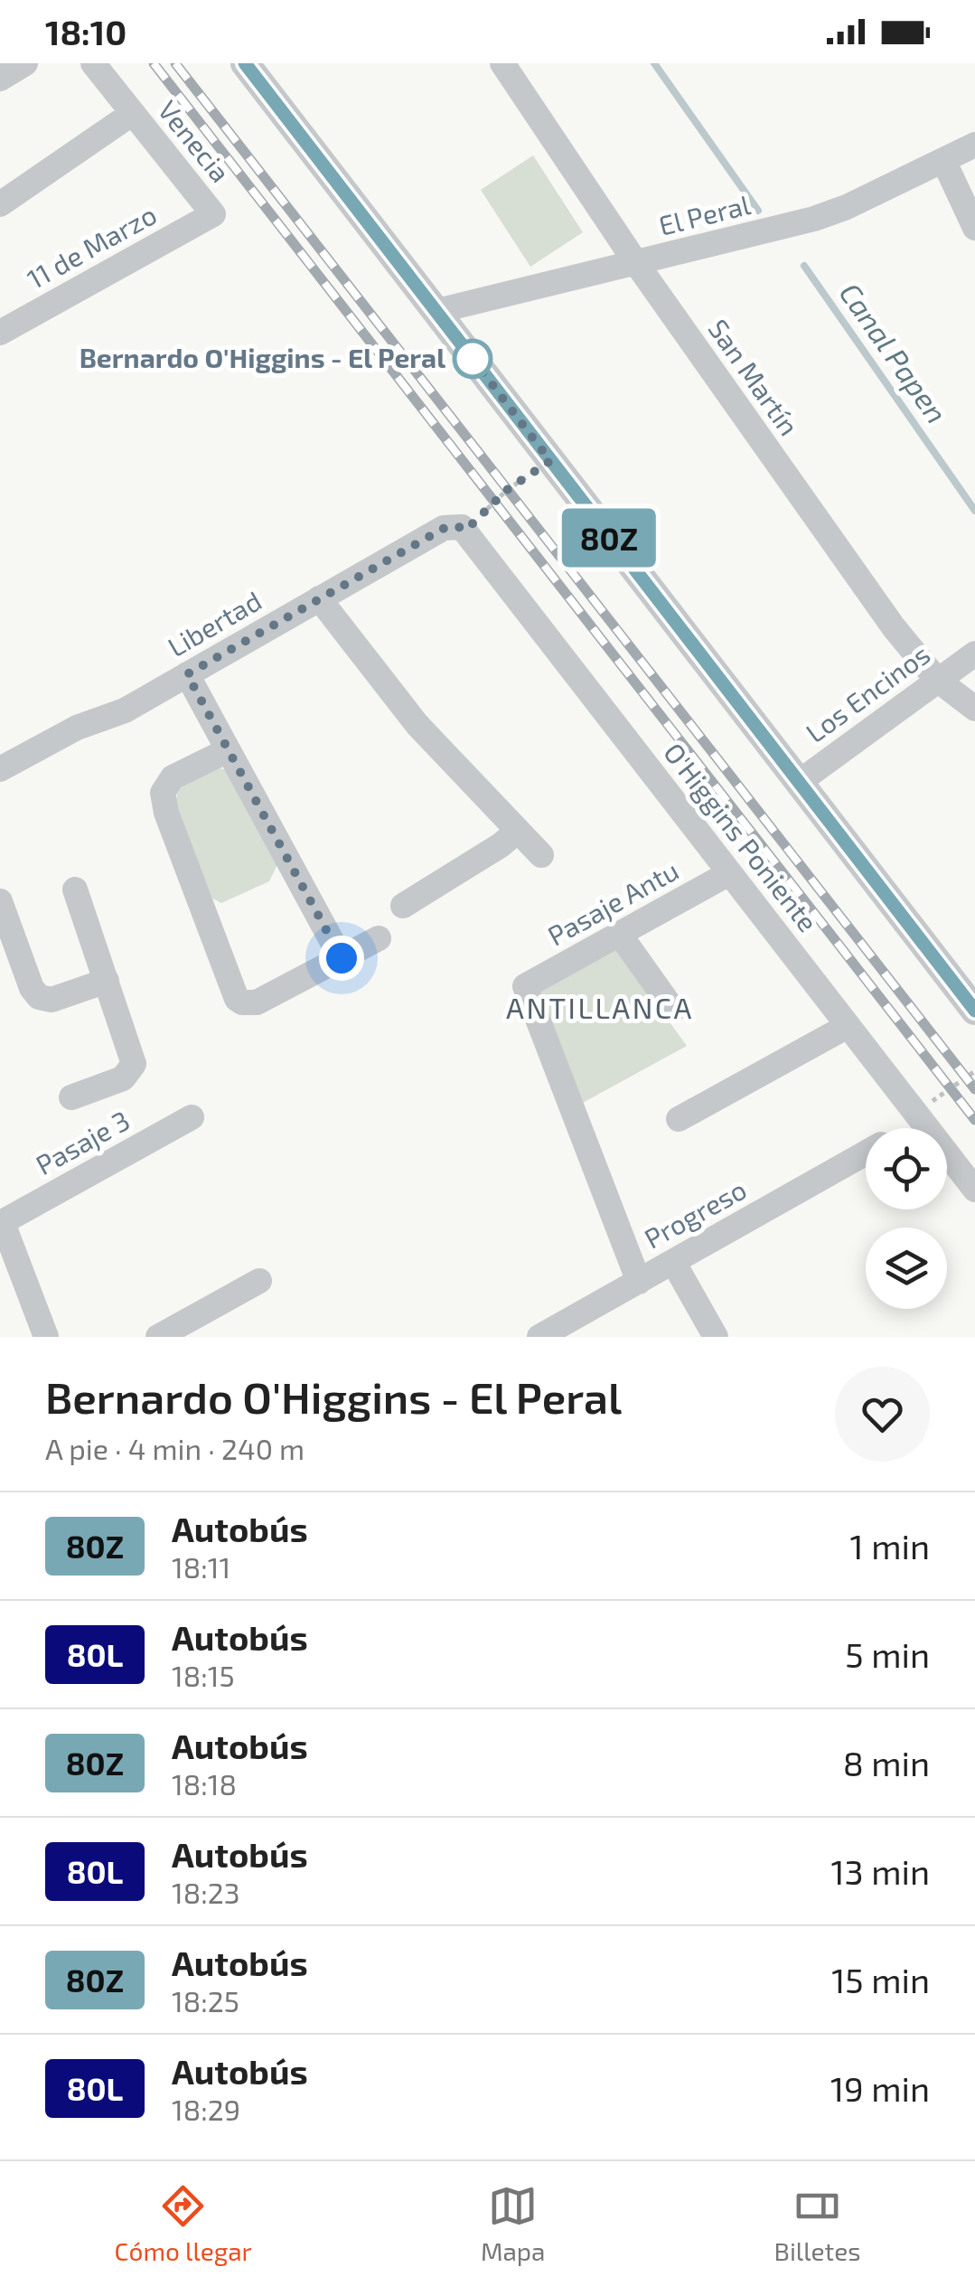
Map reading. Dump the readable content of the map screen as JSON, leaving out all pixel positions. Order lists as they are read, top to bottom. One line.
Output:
{"streets":{"street":["Venecia","El Peral","11 de Marzo","San Martín","Libertad","Los Encinos","O'Higgins Poniente","Pasaje Antu","Pasaje 3","Progreso"]},"crossings":[["Venecia","11 de Marzo"],["El Peral","San Martín"],["San Martín","Los Encinos"],["Libertad","O'Higgins Poniente"],["O'Higgins Poniente","Pasaje Antu"],["O'Higgins Poniente","Progreso"],["Pasaje Antu","Progreso"]],"districts":["ANTILLANCA"],"water":["Canal Papen"],"places":["Bernardo O'Higgins - El Peral"],"lines":["bus line 80Z"],"page":{"status":"18:10","on_map":"80Z","heading":["Bernardo O'Higgins - El Peral","A pie · 4 min · 240 m"],"list":[{"mark":"80Z","name":"Autobús","note":"18:11","value":"1 min"},{"mark":"80L","name":"Autobús","note":"18:15","value":"5 min"},{"mark":"80Z","name":"Autobús","note":"18:18","value":"8 min"},{"mark":"80L","name":"Autobús","note":"18:23","value":"13 min"},{"mark":"80Z","name":"Autobús","note":"18:25","value":"15 min"},{"mark":"80L","name":"Autobús","note":"18:29","value":"19 min"}],"tabs":["Cómo llegar","Mapa","Billetes"]}}
